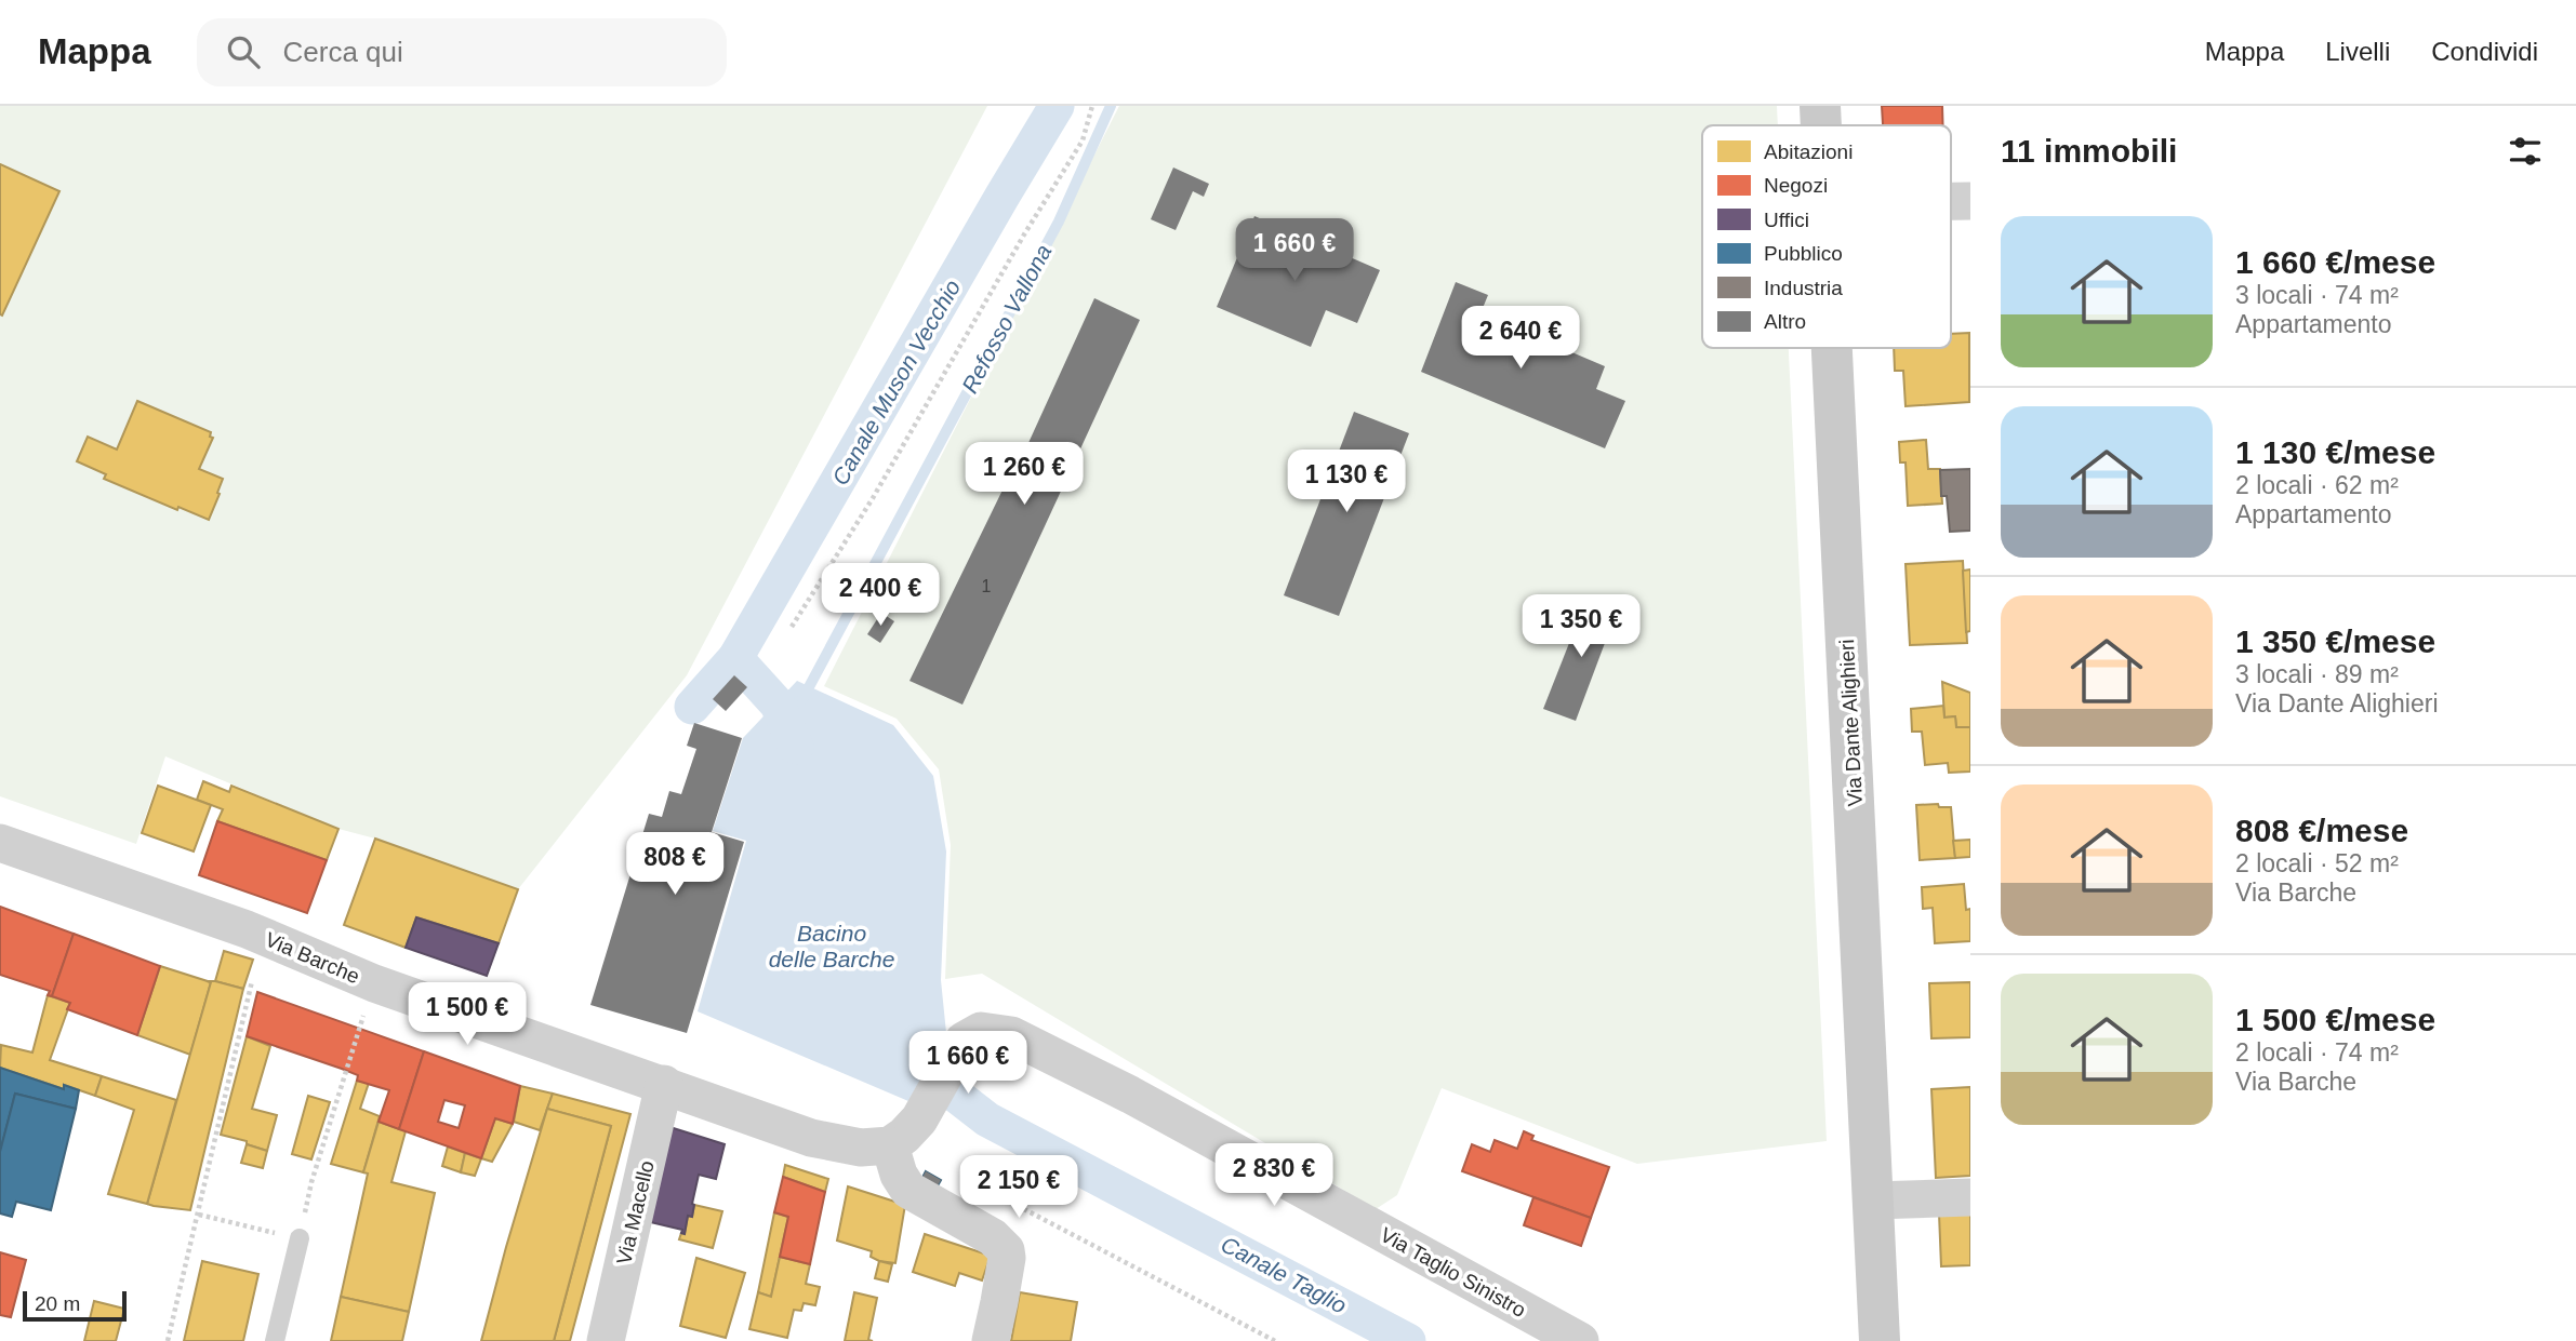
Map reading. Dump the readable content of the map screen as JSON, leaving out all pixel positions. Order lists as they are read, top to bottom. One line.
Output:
{"streets":{"main road":["Via Dante Alighieri"],"street":["Via Barche","Via Macello","Via Taglio Sinistro"]},"crossings":[["Via Barche","Via Macello"],["Via Barche","Via Taglio Sinistro"]],"water":["Refosso Vallona","Canale Muson Vecchio","Bacino delle Barche","Canale Taglio"],"house_numbers":["1"],"legend":["Abitazioni","Negozi","Uffici","Pubblico","Industria","Altro"],"scale_bar":"20 m","page":{"header":"Mappa","search":"Cerca qui","nav":["Mappa","Livelli","Condividi"],"heading":"11 immobili","list":[{"name":"1 660 €/mese","note":"3 locali · 74 m² · Appartamento"},{"name":"1 130 €/mese","note":"2 locali · 62 m² · Appartamento"},{"name":"1 350 €/mese","note":"3 locali · 89 m² · Via Dante Alighieri"},{"name":"808 €/mese","note":"2 locali · 52 m² · Via Barche"},{"name":"1 500 €/mese","note":"2 locali · 74 m² · Via Barche"}],"price":["1 660 €","2 640 €","1 260 €","1 130 €","2 400 €","1 350 €","808 €","1 500 €","1 660 €","2 830 €","2 150 €"],"scale":"20 m"}}
